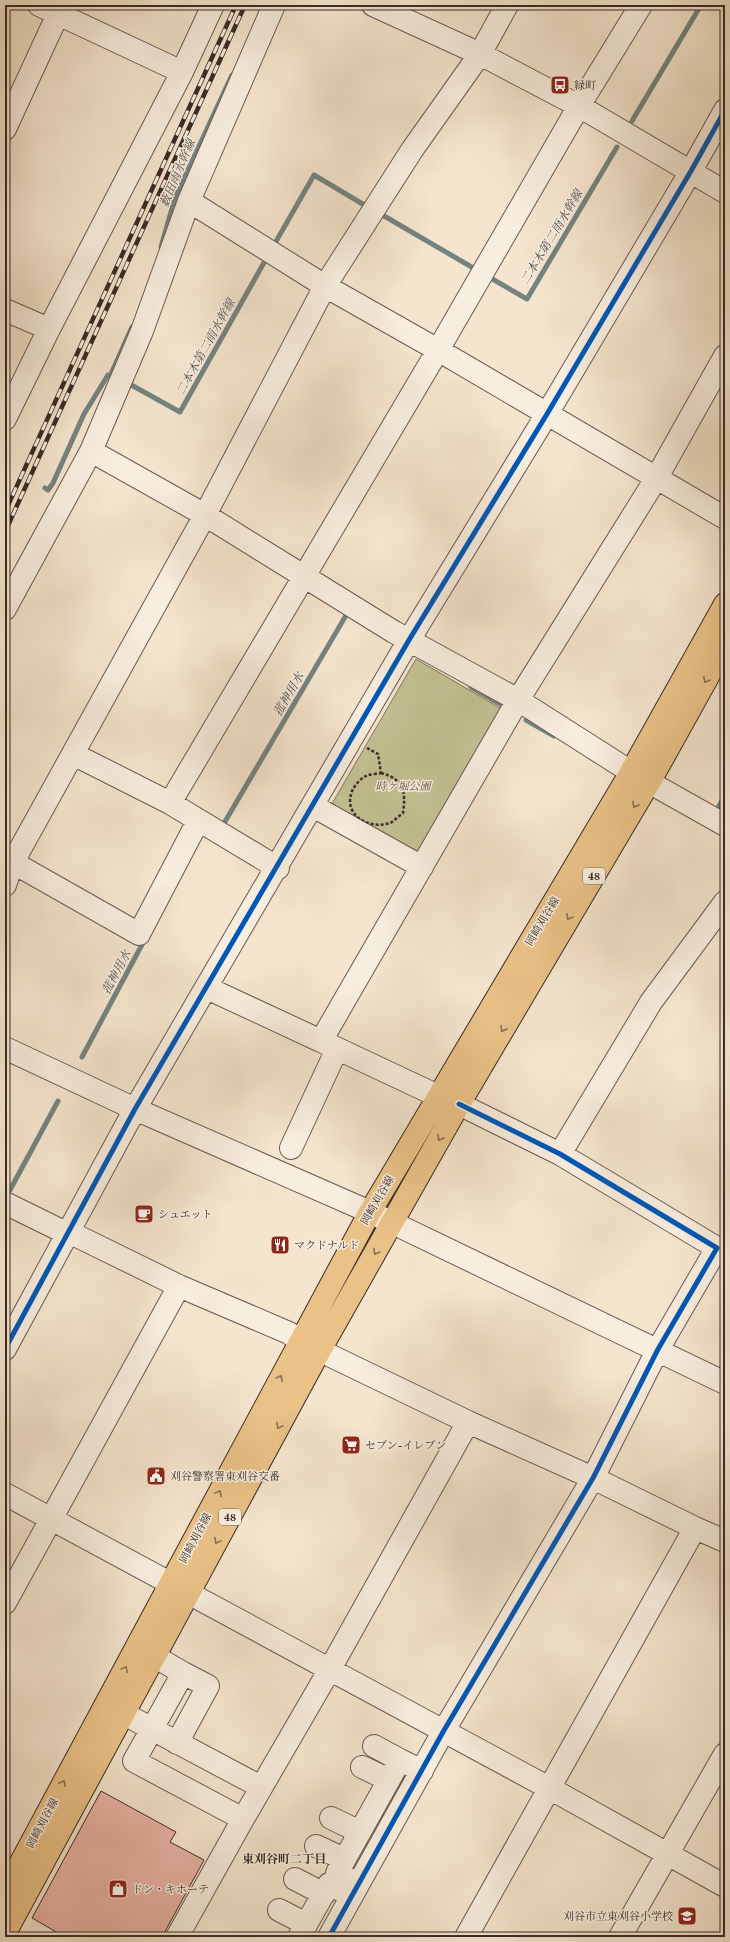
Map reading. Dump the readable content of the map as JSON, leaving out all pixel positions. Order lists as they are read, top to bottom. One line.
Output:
{"streets":{"main road":["48","岡崎刈谷線"]},"districts":["東刈谷町二丁目"],"water":["薮田雨水幹線","二本木第二雨水幹線","菰神用水"],"parks":["時ケ堀公園"],"places":{"bus stop":["緑町"],"cafe":["シュエット"],"restaurant":["マクドナルド"],"supermarket":["セブン-イレブン"],"public building":["刈谷警察署東刈谷交番"],"shop":["ドン・キホーテ"],"school or university":["刈谷市立東刈谷小学校"]}}
